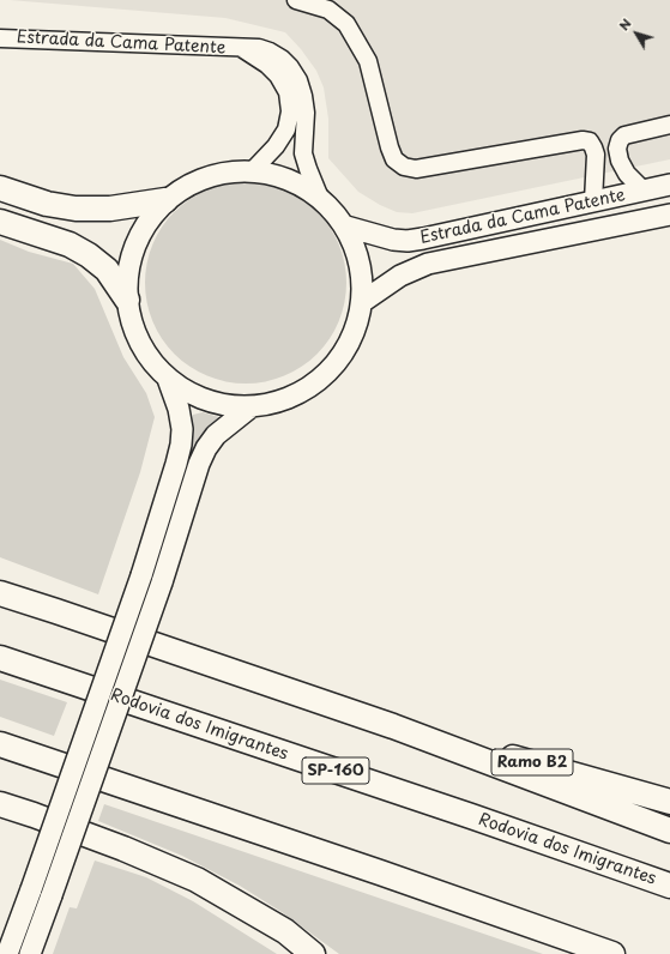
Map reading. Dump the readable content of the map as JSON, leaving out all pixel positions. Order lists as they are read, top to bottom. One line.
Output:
{"streets":{"highway":["Rodovia dos Imigrantes","Ramo B2","SP-160"],"main road":["Estrada da Cama Patente"]},"north":"top left"}
